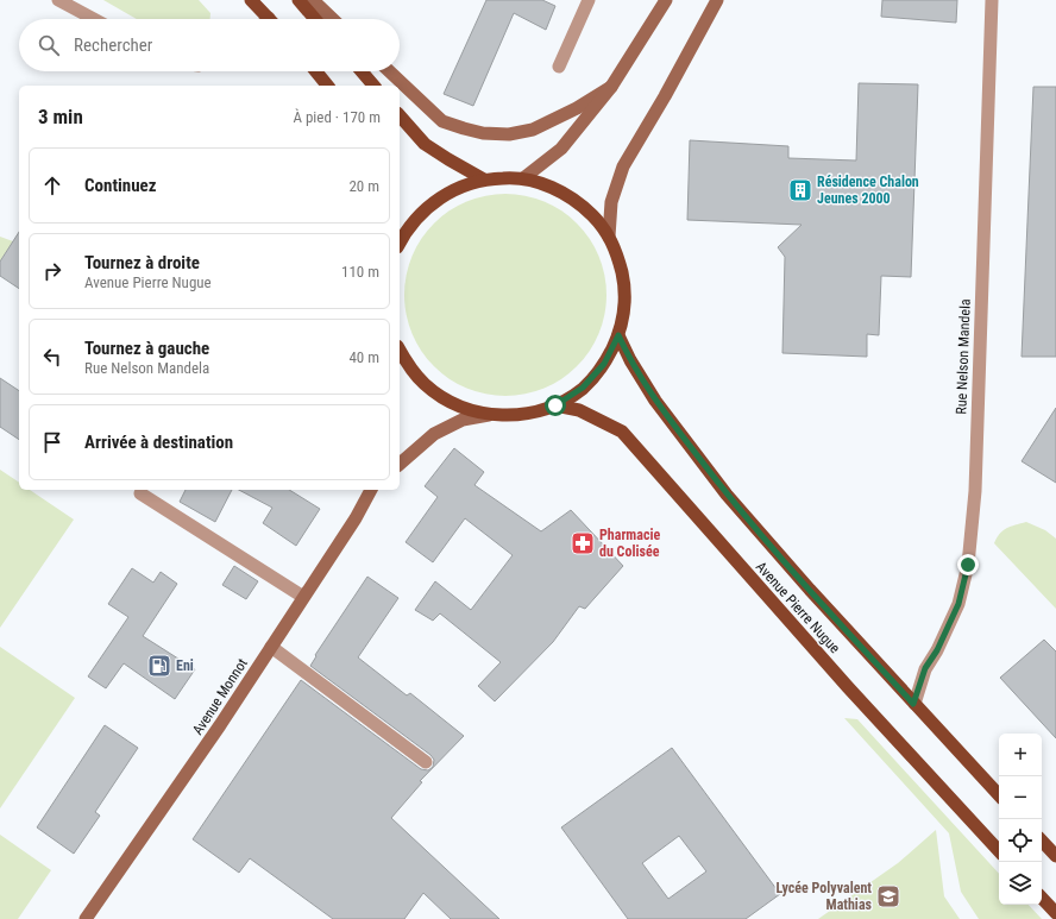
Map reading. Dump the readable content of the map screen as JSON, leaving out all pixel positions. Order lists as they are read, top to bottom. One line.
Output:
{"streets":{"main road":["Avenue Pierre Nugue","Avenue Monnot"],"street":["Rue Nelson Mandela"]},"crossings":[["Rue Nelson Mandela","Avenue Pierre Nugue"]],"places":{"building":["Résidence Chalon Jeunes 2000"],"pharmacy":["Pharmacie du Colisée"],"fuel station":["Eni"],"school or university":["Lycée Polyvalent Mathias"]},"page":{"search":"Rechercher","heading":["3 min","À pied · 170 m"],"list":[["Continuez","20 m"],["Tournez à droite","Avenue Pierre Nugue","110 m"],["Tournez à gauche","Rue Nelson Mandela","40 m"],"Arrivée à destination"],"map_buttons":["+","−"]}}
